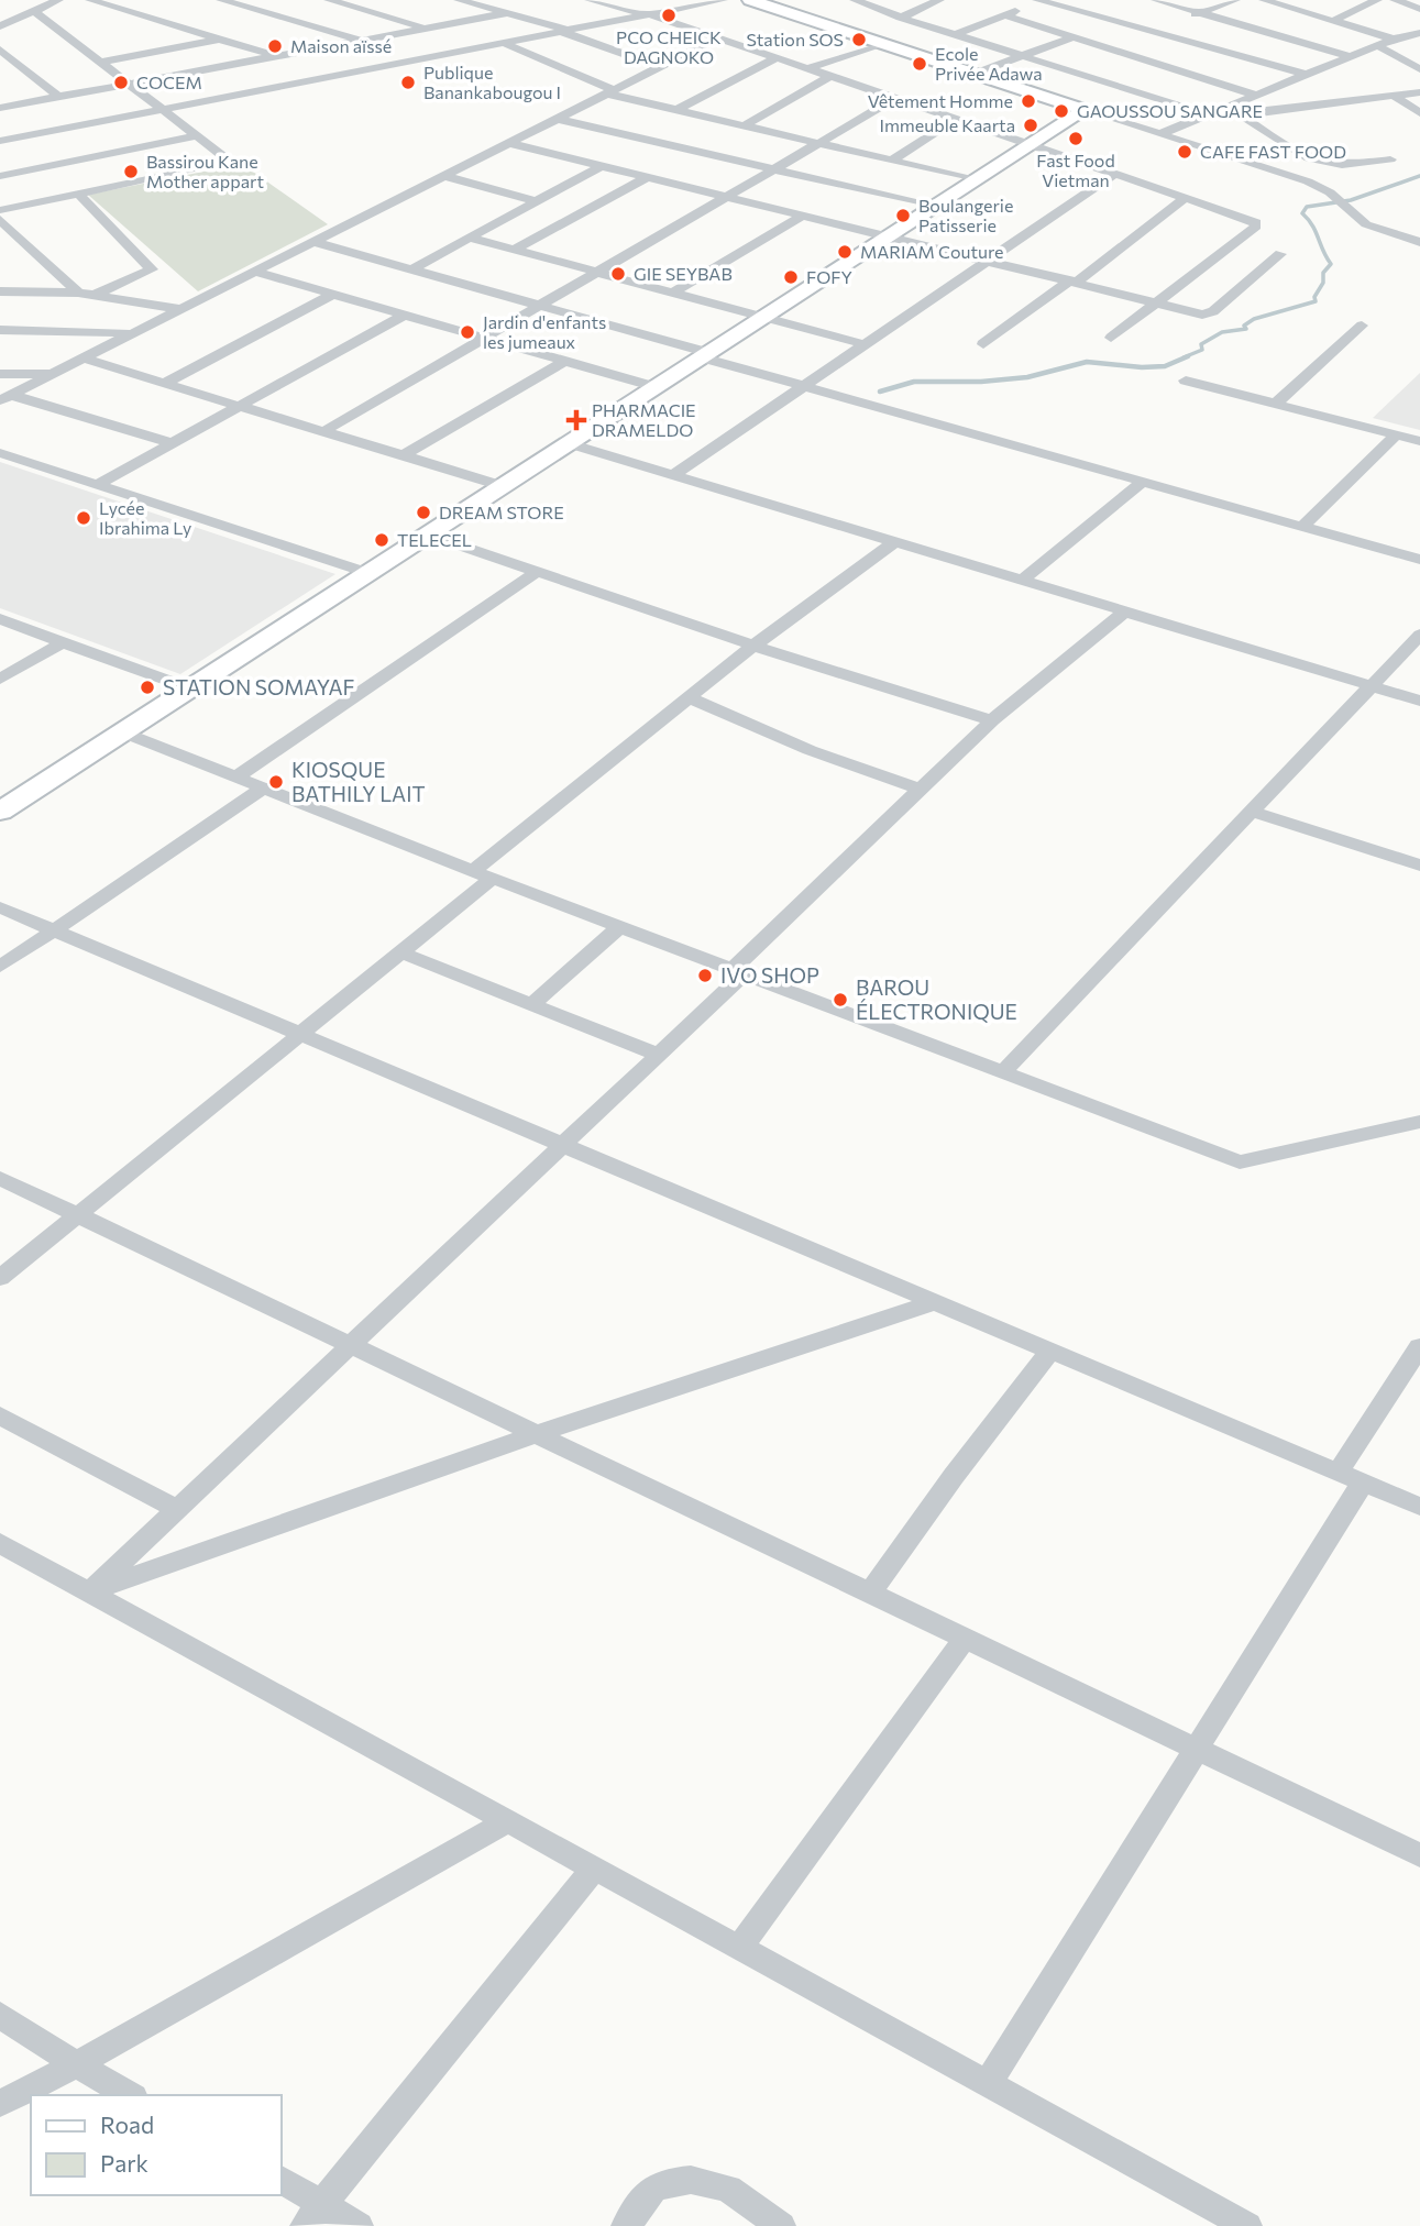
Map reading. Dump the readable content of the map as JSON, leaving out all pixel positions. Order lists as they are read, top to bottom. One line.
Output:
{"places":{"other":["PCO CHEICK DAGNOKO","Station SOS","Maison aïssé","Ecole Privée Adawa","COCEM","Publique Banankabougou I","Vêtement Homme","GAOUSSOU SANGARE","Immeuble Kaarta","Fast Food Vietman","CAFE FAST FOOD","Bassirou Kane Mother appart","Boulangerie Patisserie","MARIAM Couture","GIE SEYBAB","FOFY","Jardin d'enfants les jumeaux","DREAM STORE","Lycée Ibrahima Ly","TELECEL","STATION SOMAYAF","KIOSQUE BATHILY LAIT","IVO SHOP","BAROU ÉLECTRONIQUE"],"health":["PHARMACIE DRAMELDO"]},"legend":["Road","Park"]}
